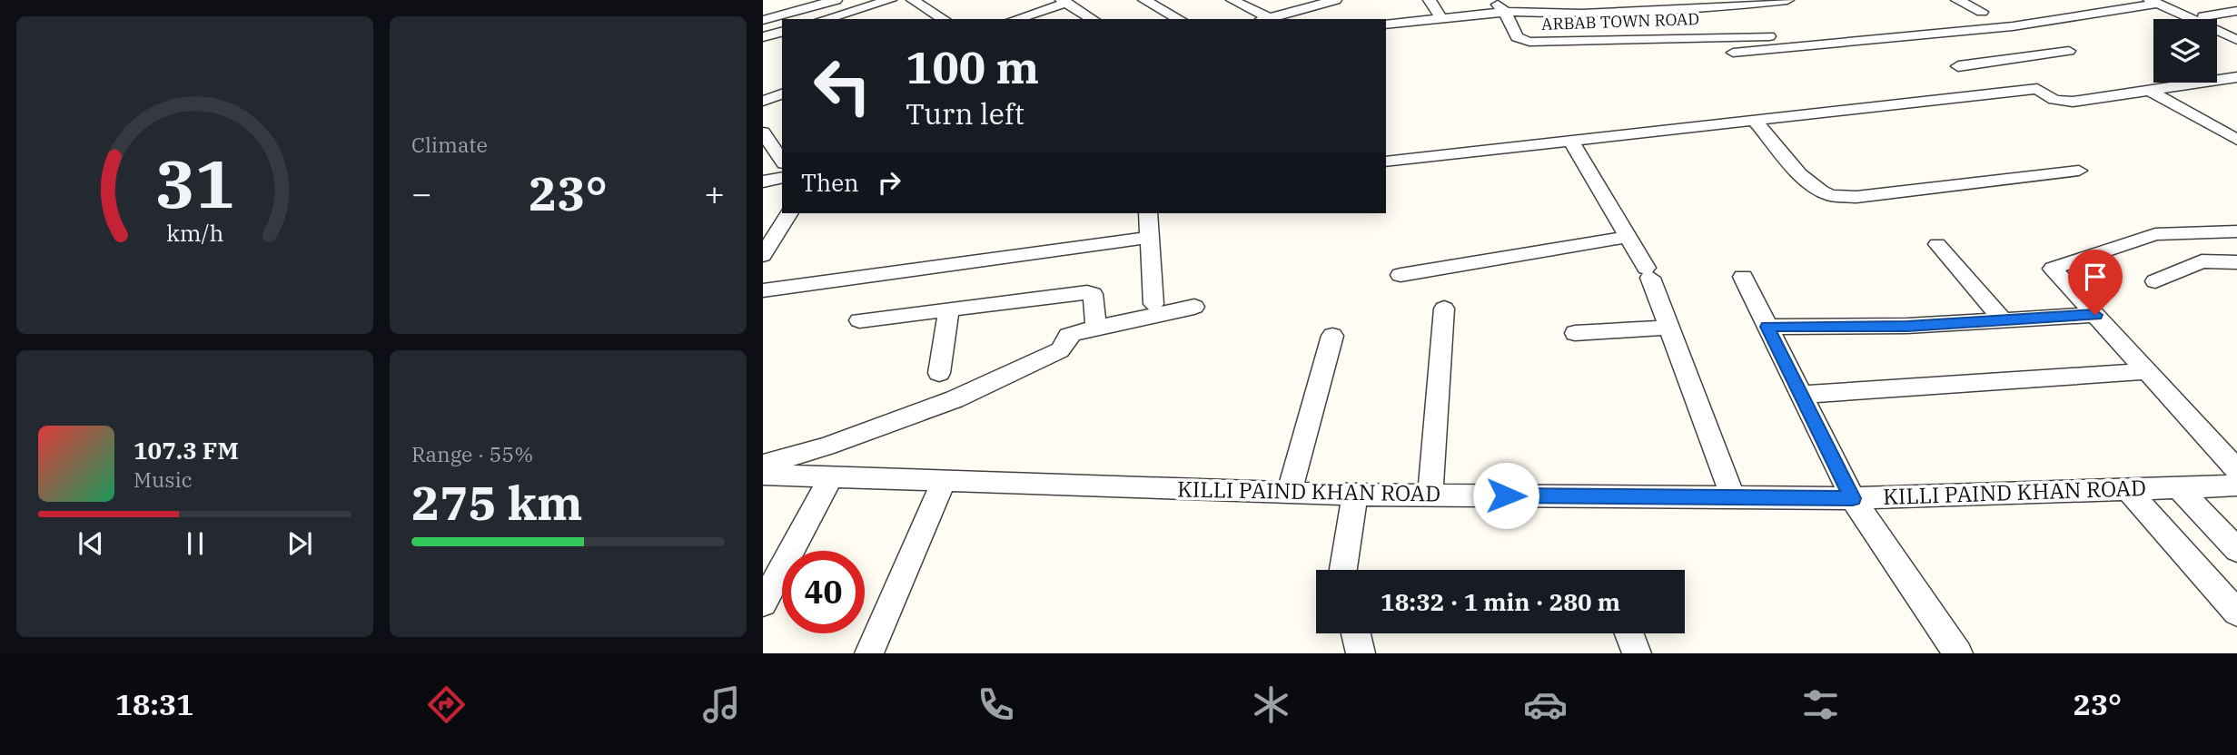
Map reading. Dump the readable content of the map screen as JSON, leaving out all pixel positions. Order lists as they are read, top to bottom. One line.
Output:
{"streets":{"street":["ARBAB TOWN ROAD","KILLI PAIND KHAN ROAD"]},"page":{"tile":["Climate",["Range · 55%","275 km"]],"turn":["100 m","Turn left"],"then":"Then","heat":["−","23°","+"],"song":["107.3 FM","Music"],"limit":"40","trip":"18:32 · 1 min · 280 m","tabs":["18:31","23°"],"gauge":["31","km/h"]}}
